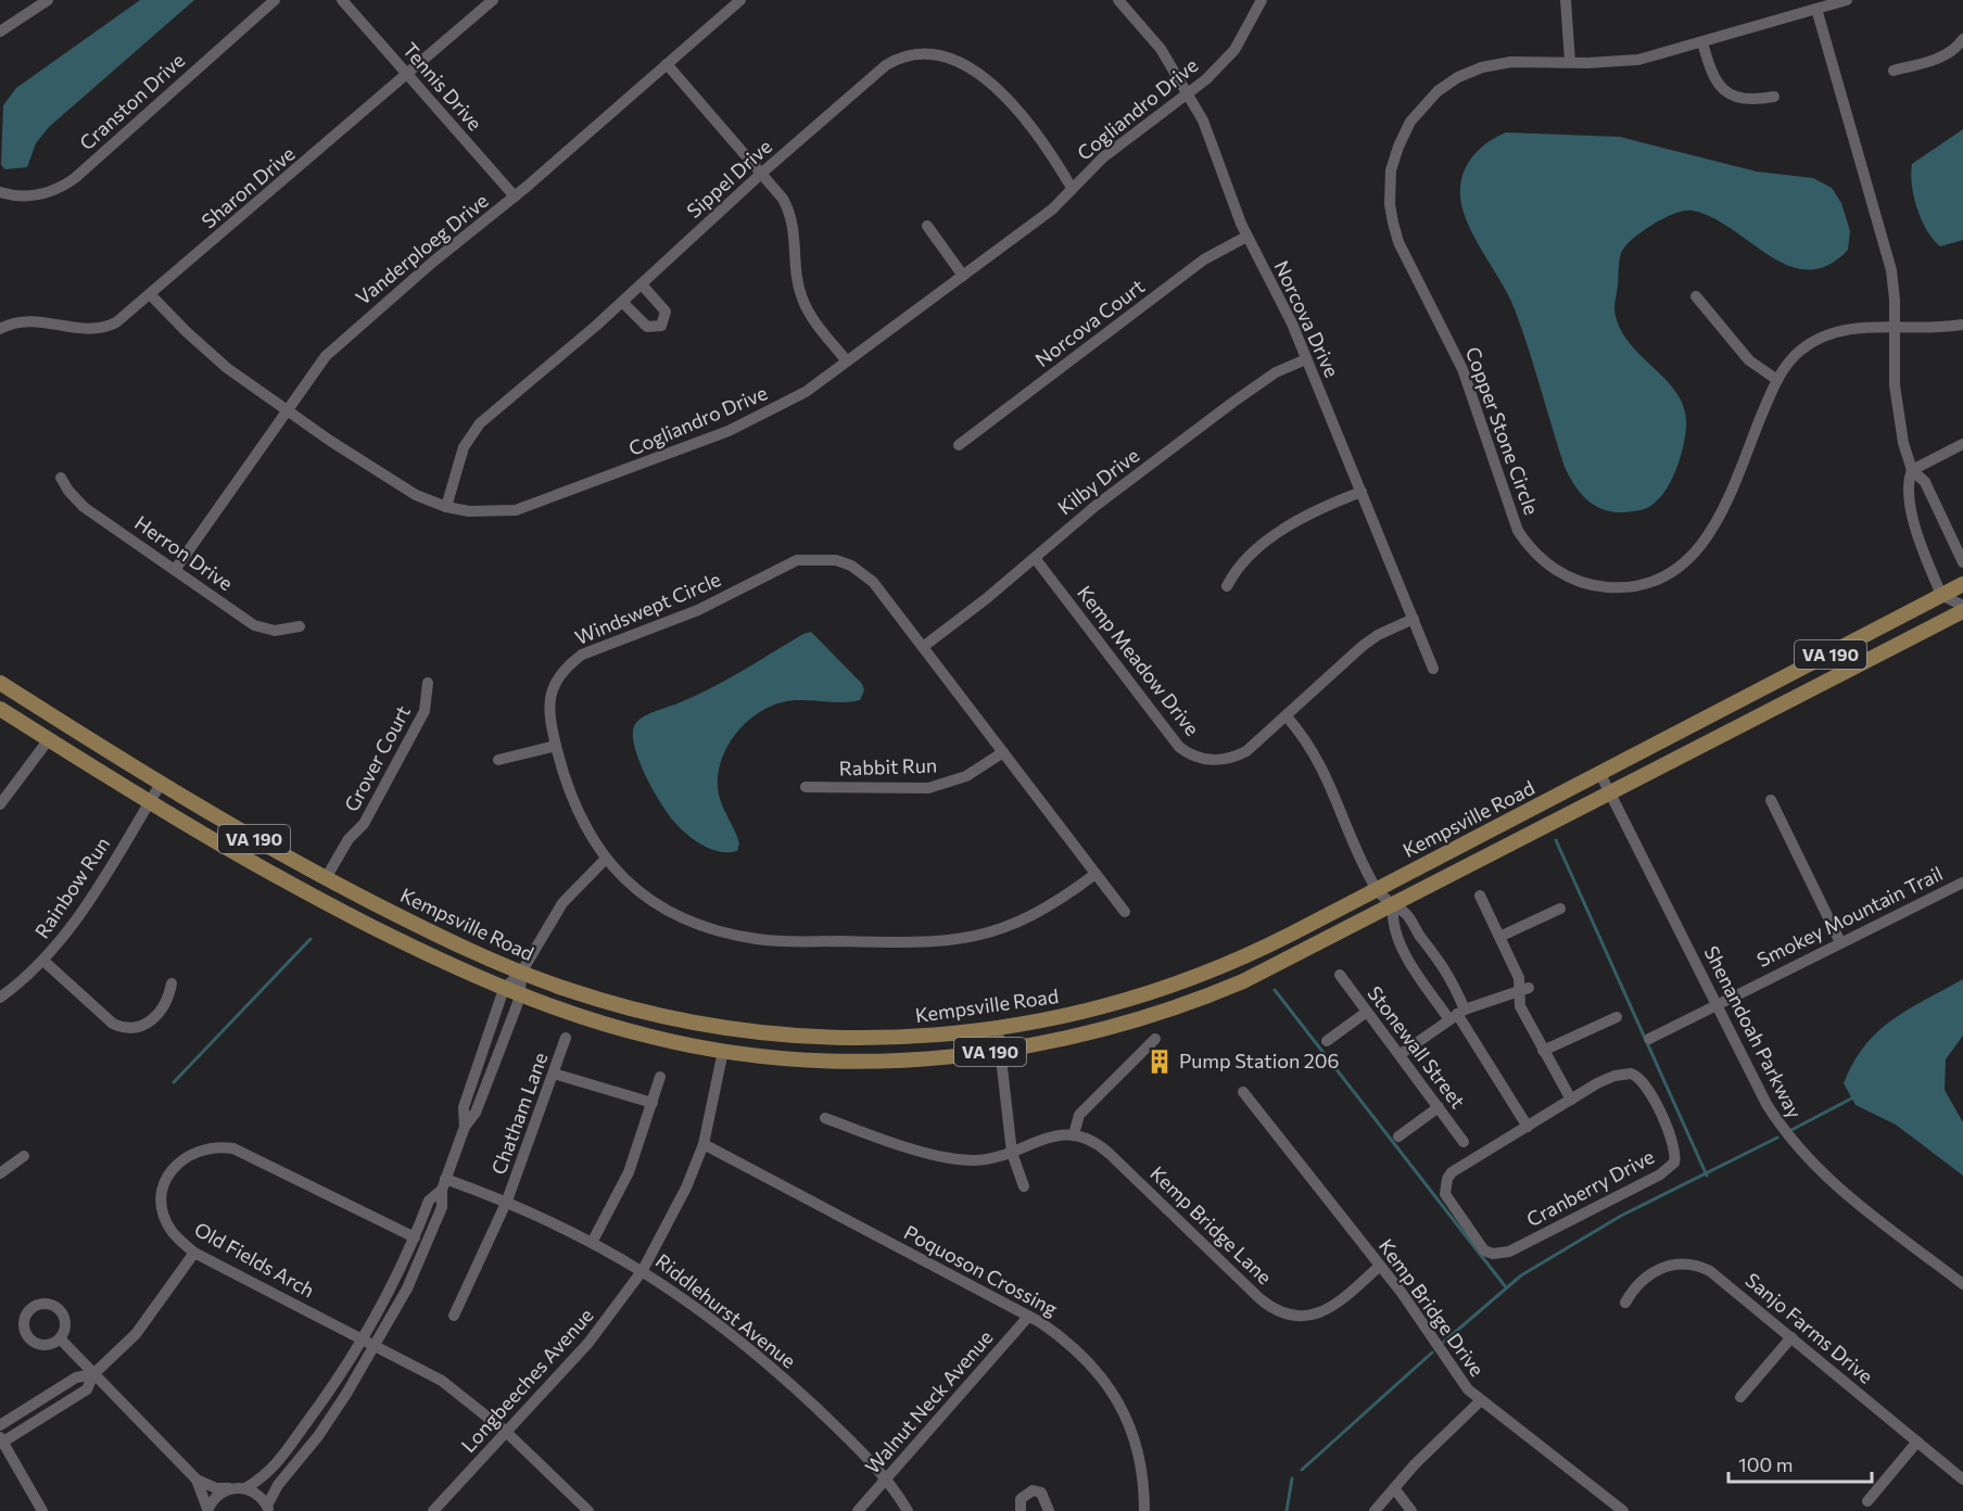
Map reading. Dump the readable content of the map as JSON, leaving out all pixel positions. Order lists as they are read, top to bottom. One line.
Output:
{"streets":{"main road":["VA 190","Kempsville Road"],"street":["Tennis Drive","Cranston Drive","Cogliandro Drive","Sippel Drive","Sharon Drive","Vanderploeg Drive","Norcova Drive","Norcova Court","Copper Stone Circle","Kilby Drive","Herron Drive","Windswept Circle","Kemp Meadow Drive","Grover Court","Rabbit Run","Rainbow Run","Smokey Mountain Trail","Shenandoah Parkway","Stonewall Street","Chatham Lane","Cranberry Drive","Kemp Bridge Lane","Old Fields Arch","Poquoson Crossing","Kemp Bridge Drive","Riddlehurst Avenue","Sanjo Farms Drive","Longbeeches Avenue","Walnut Neck Avenue"]},"crossings":[["Tennis Drive","Sharon Drive"],["Tennis Drive","Vanderploeg Drive"],["Cogliandro Drive","Sippel Drive"],["Cogliandro Drive","Sharon Drive"],["Cogliandro Drive","Vanderploeg Drive"],["Cogliandro Drive","Norcova Drive"],["Vanderploeg Drive","Herron Drive"],["Norcova Drive","Norcova Court"],["Norcova Drive","Kilby Drive"],["Norcova Drive","Kemp Meadow Drive"],["Kilby Drive","Windswept Circle"],["Kilby Drive","Kemp Meadow Drive"],["Windswept Circle","Rabbit Run"],["VA 190","Rainbow Run"],["VA 190","Shenandoah Parkway"],["VA 190","Longbeeches Avenue"],["Grover Court","Kempsville Road"],["Kempsville Road","Rainbow Run"],["Kempsville Road","Shenandoah Parkway"],["Smokey Mountain Trail","Shenandoah Parkway"],["Chatham Lane","Riddlehurst Avenue"],["Kemp Bridge Lane","Kemp Bridge Drive"],["Old Fields Arch","Longbeeches Avenue"],["Poquoson Crossing","Longbeeches Avenue"],["Poquoson Crossing","Walnut Neck Avenue"],["Riddlehurst Avenue","Longbeeches Avenue"],["Riddlehurst Avenue","Walnut Neck Avenue"]],"places":{"building":["Pump Station 206"]},"scale_bar":"100 m"}
